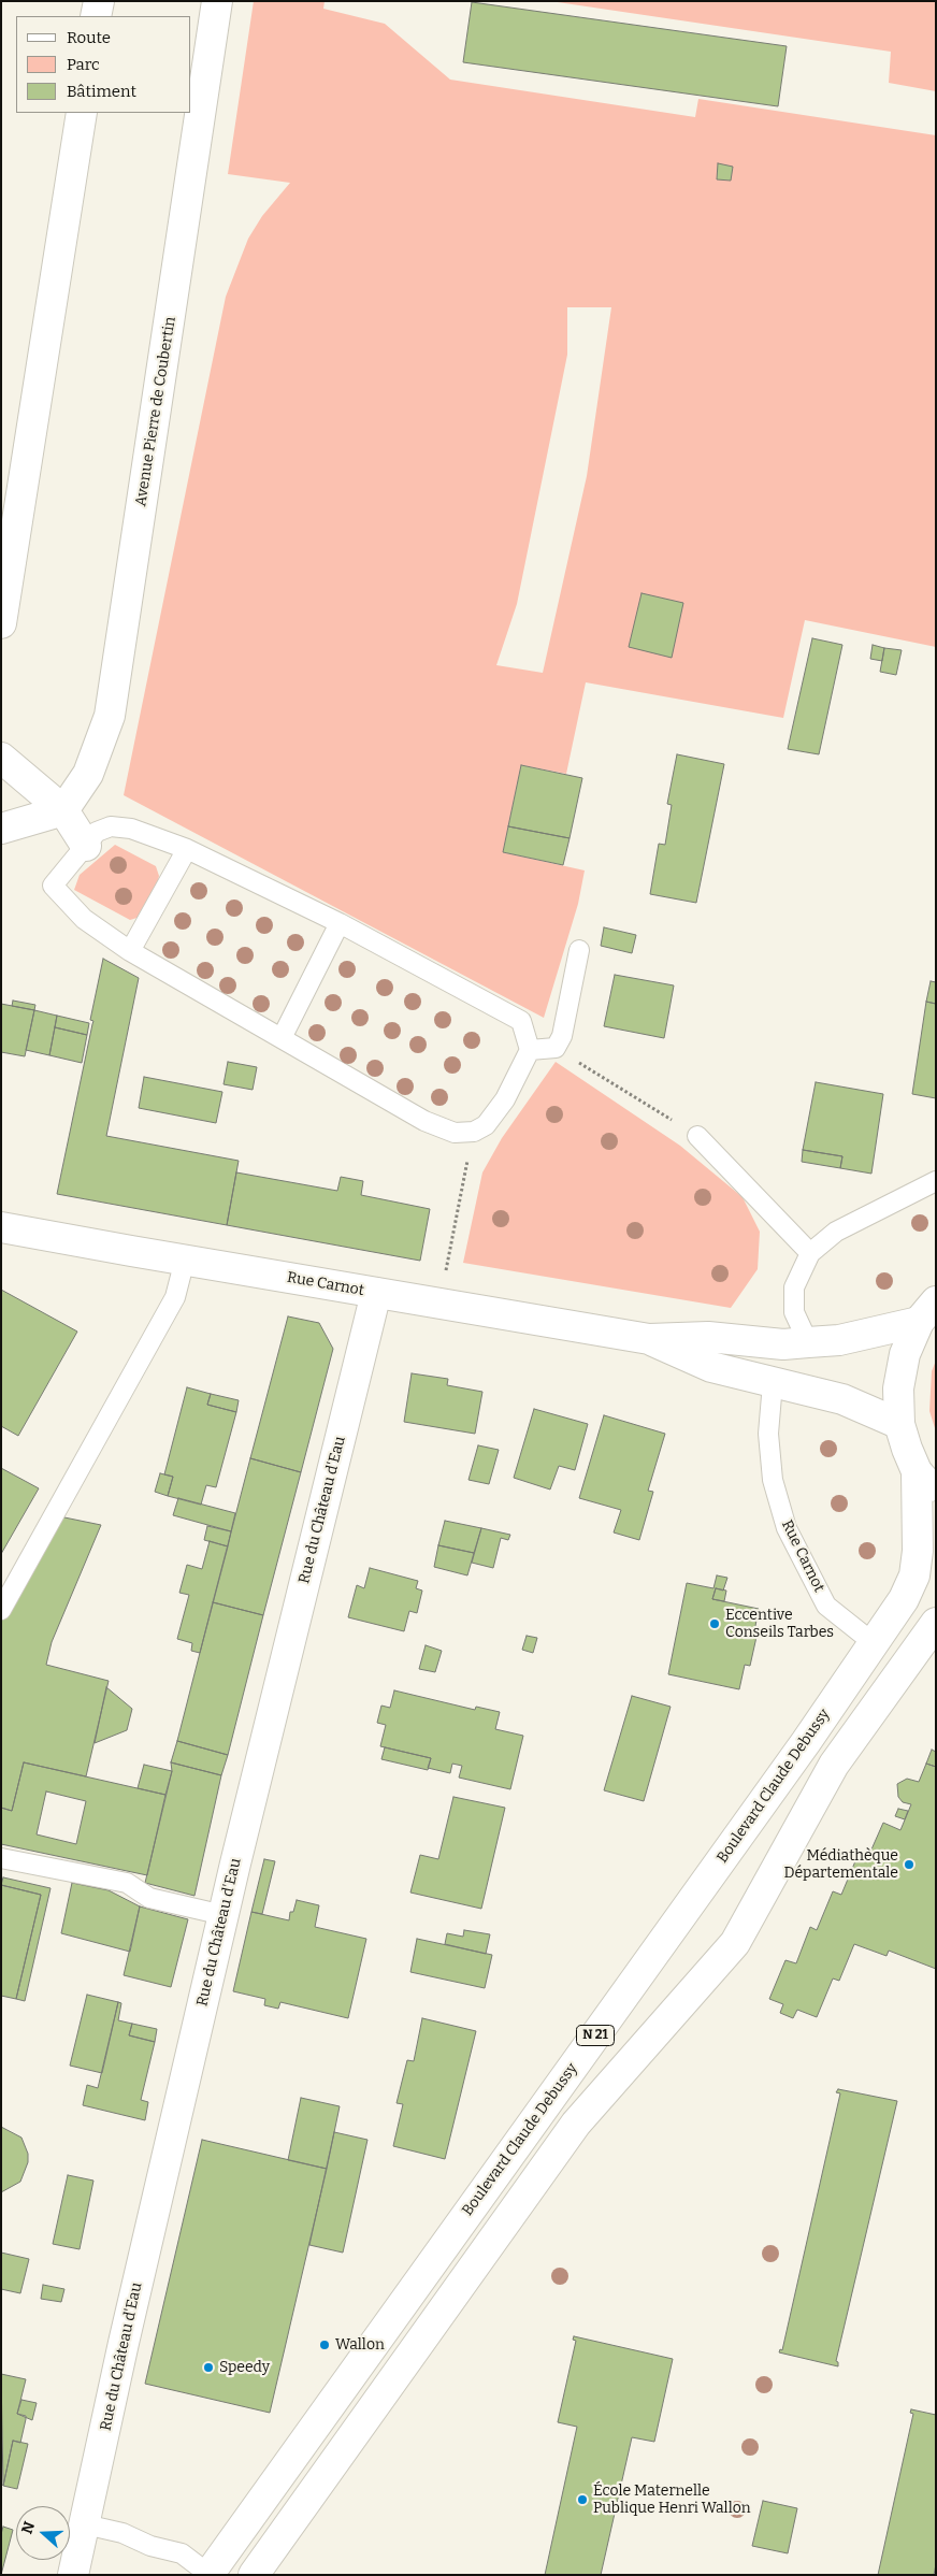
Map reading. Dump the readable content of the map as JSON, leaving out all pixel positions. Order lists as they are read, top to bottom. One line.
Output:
{"streets":{"main road":["Avenue Pierre de Coubertin","Rue Carnot","Rue du Château d'Eau","Boulevard Claude Debussy","N 21"]},"crossings":[["Rue Carnot","Rue du Château d'Eau"],["Rue Carnot","Boulevard Claude Debussy"]],"places":["Eccentive Conseils Tarbes","Médiathèque Départementale","Wallon","Speedy","École Maternelle Publique Henri Wallon"],"legend":["Route","Parc","Bâtiment"],"north":"left"}
